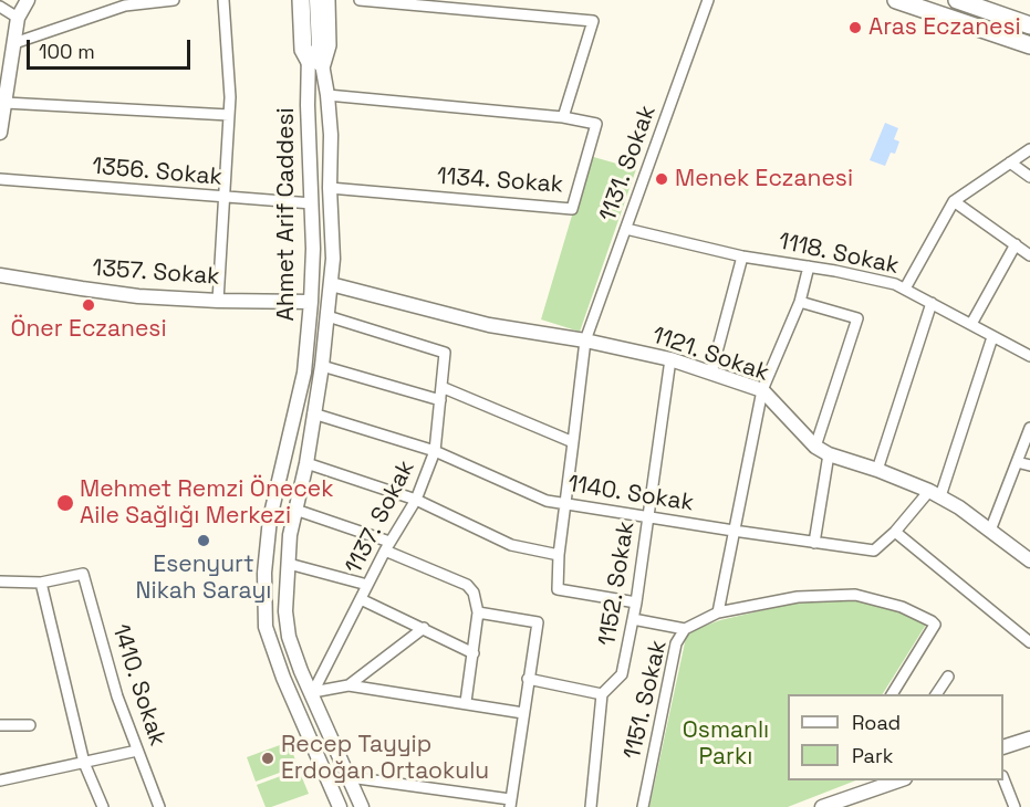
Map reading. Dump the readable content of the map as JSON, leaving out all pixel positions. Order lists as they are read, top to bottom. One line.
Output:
{"streets":{"street":["1131. Sokak","1356. Sokak","1134. Sokak","Ahmet Arif Caddesi","1118. Sokak","1357. Sokak","1121. Sokak","1140. Sokak","1137. Sokak","1152. Sokak","1410. Sokak","1151. Sokak"]},"crossings":[["1131. Sokak","1118. Sokak"],["1131. Sokak","1121. Sokak"],["1131. Sokak","1140. Sokak"],["1131. Sokak","1152. Sokak"],["1356. Sokak","Ahmet Arif Caddesi"],["1134. Sokak","Ahmet Arif Caddesi"],["Ahmet Arif Caddesi","1357. Sokak"],["Ahmet Arif Caddesi","1121. Sokak"],["Ahmet Arif Caddesi","1140. Sokak"],["Ahmet Arif Caddesi","1137. Sokak"],["1121. Sokak","1140. Sokak"],["1121. Sokak","1152. Sokak"],["1140. Sokak","1137. Sokak"],["1140. Sokak","1152. Sokak"]],"parks":["Osmanlı Parkı"],"places":["Aras Eczanesi","Menek Eczanesi","Öner Eczanesi","Mehmet Remzi Önecek Aile Sağlığı Merkezi","Esenyurt Nikah Sarayı","Recep Tayyip Erdoğan Ortaokulu"],"legend":["Road","Park"],"scale_bar":"100 m"}
